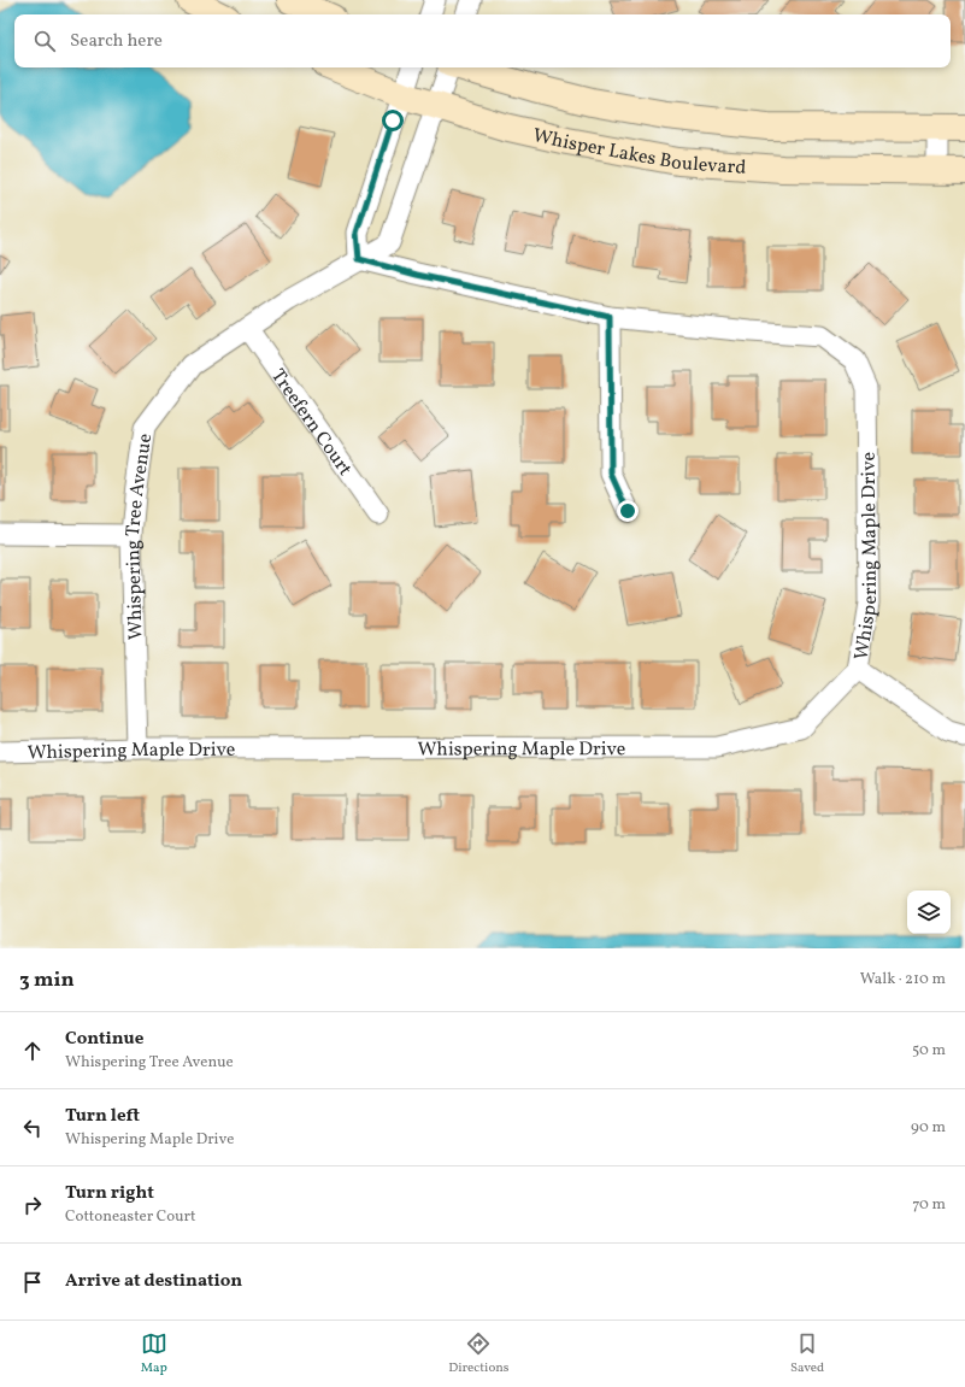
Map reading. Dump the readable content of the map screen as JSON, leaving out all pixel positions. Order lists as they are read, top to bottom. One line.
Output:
{"streets":{"street":["Whisper Lakes Boulevard","Treefern Court","Whispering Tree Avenue","Whispering Maple Drive"]},"crossings":[["Whisper Lakes Boulevard","Whispering Tree Avenue"],["Treefern Court","Whispering Tree Avenue"],["Whispering Tree Avenue","Whispering Maple Drive"]],"page":{"search":"Search here","heading":["3 min","Walk · 210 m"],"list":[["Continue","Whispering Tree Avenue","50 m"],["Turn left","Whispering Maple Drive","90 m"],["Turn right","Cottoneaster Court","70 m"],"Arrive at destination"],"nav":["Map","Directions","Saved"]}}
